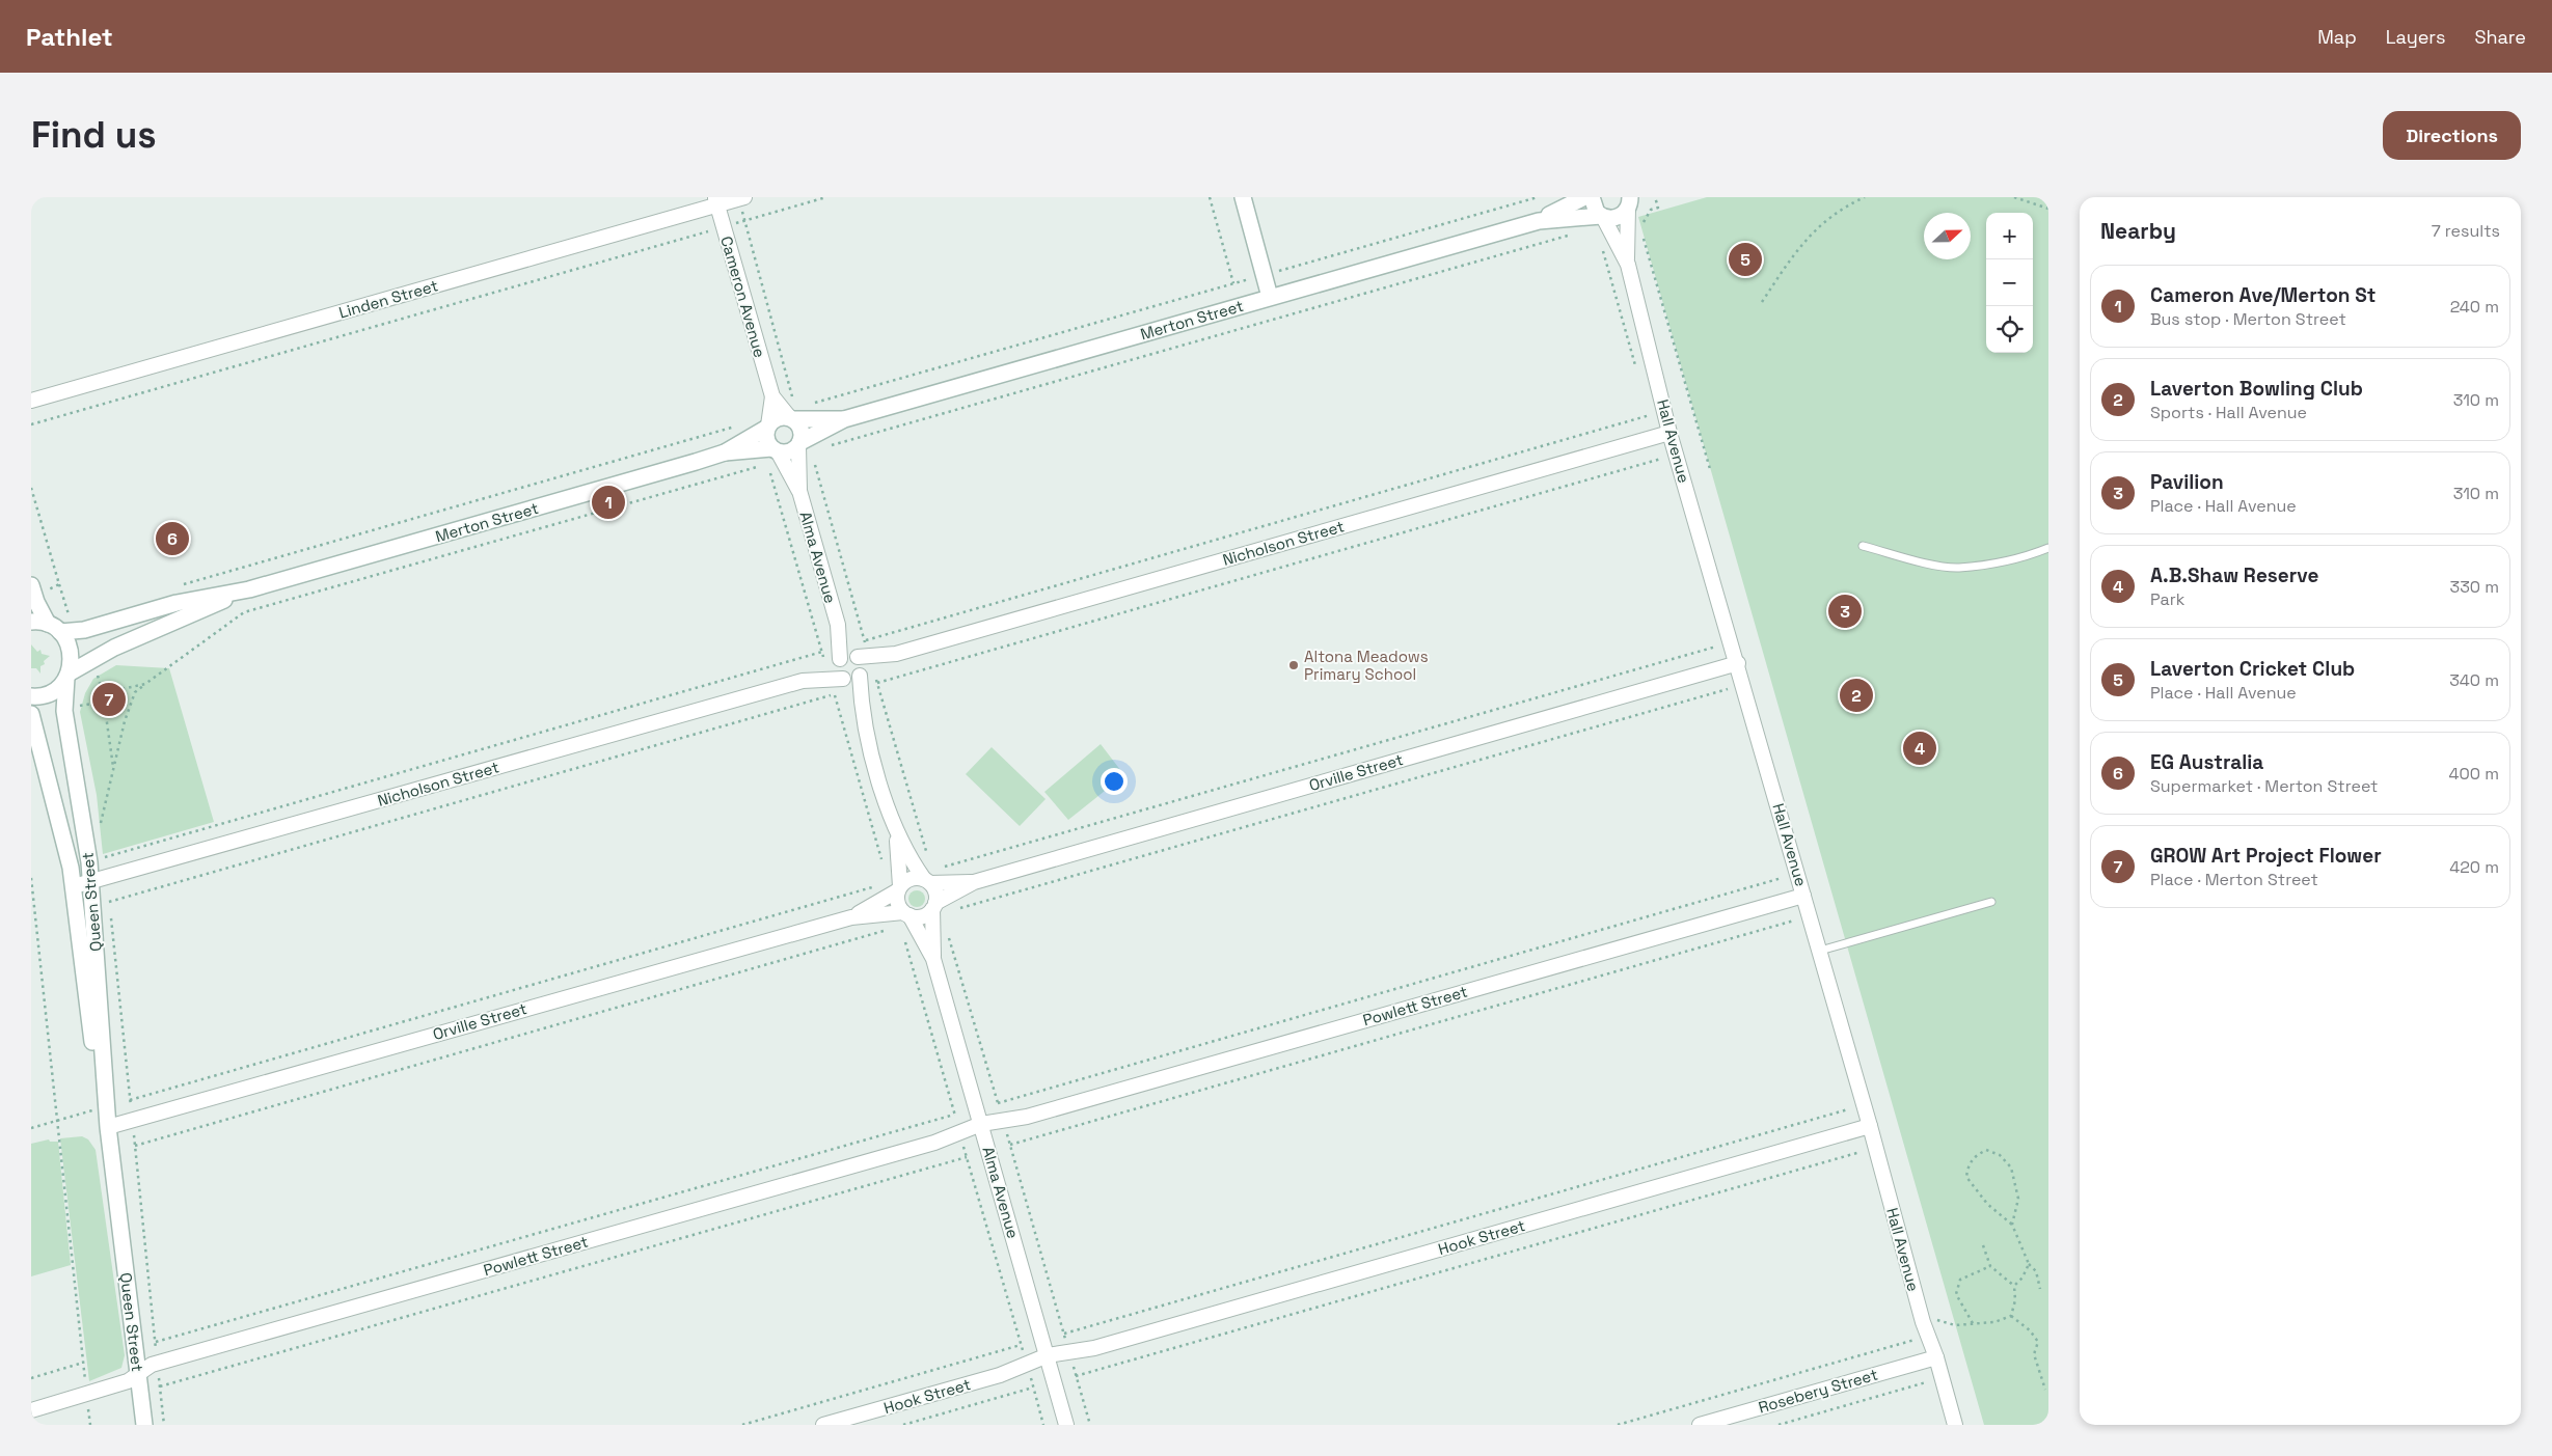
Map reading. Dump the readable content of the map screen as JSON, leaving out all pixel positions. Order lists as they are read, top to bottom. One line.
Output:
{"streets":{"street":["Cameron Avenue","Linden Street","Merton Street","Hall Avenue","Nicholson Street","Alma Avenue","Orville Street","Queen Street","Powlett Street","Hook Street","Rosebery Street"]},"crossings":[["Cameron Avenue","Linden Street"],["Cameron Avenue","Merton Street"],["Cameron Avenue","Alma Avenue"],["Merton Street","Hall Avenue"],["Merton Street","Alma Avenue"],["Merton Street","Queen Street"],["Hall Avenue","Nicholson Street"],["Hall Avenue","Orville Street"],["Hall Avenue","Powlett Street"],["Hall Avenue","Hook Street"],["Hall Avenue","Rosebery Street"],["Nicholson Street","Alma Avenue"],["Nicholson Street","Queen Street"],["Alma Avenue","Orville Street"],["Alma Avenue","Powlett Street"],["Alma Avenue","Hook Street"],["Orville Street","Queen Street"],["Queen Street","Powlett Street"]],"places":["Altona Meadows Primary School"],"north":"right","page":{"header":"Pathlet","nav":["Map","Layers","Share"],"buttons":"Directions","title":"Find us","heading":["Nearby","7 results"],"map_buttons":["+","−"],"pins":["5","1","6","3","2","7","4"],"list":[{"mark":"1","name":"Cameron Ave/Merton St","note":"Bus stop · Merton Street","value":"240 m"},{"mark":"2","name":"Laverton Bowling Club","note":"Sports · Hall Avenue","value":"310 m"},{"mark":"3","name":"Pavilion","note":"Place · Hall Avenue","value":"310 m"},{"mark":"4","name":"A.B.Shaw Reserve","note":"Park","value":"330 m"},{"mark":"5","name":"Laverton Cricket Club","note":"Place · Hall Avenue","value":"340 m"},{"mark":"6","name":"EG Australia","note":"Supermarket · Merton Street","value":"400 m"},{"mark":"7","name":"GROW Art Project Flower","note":"Place · Merton Street","value":"420 m"}]}}
